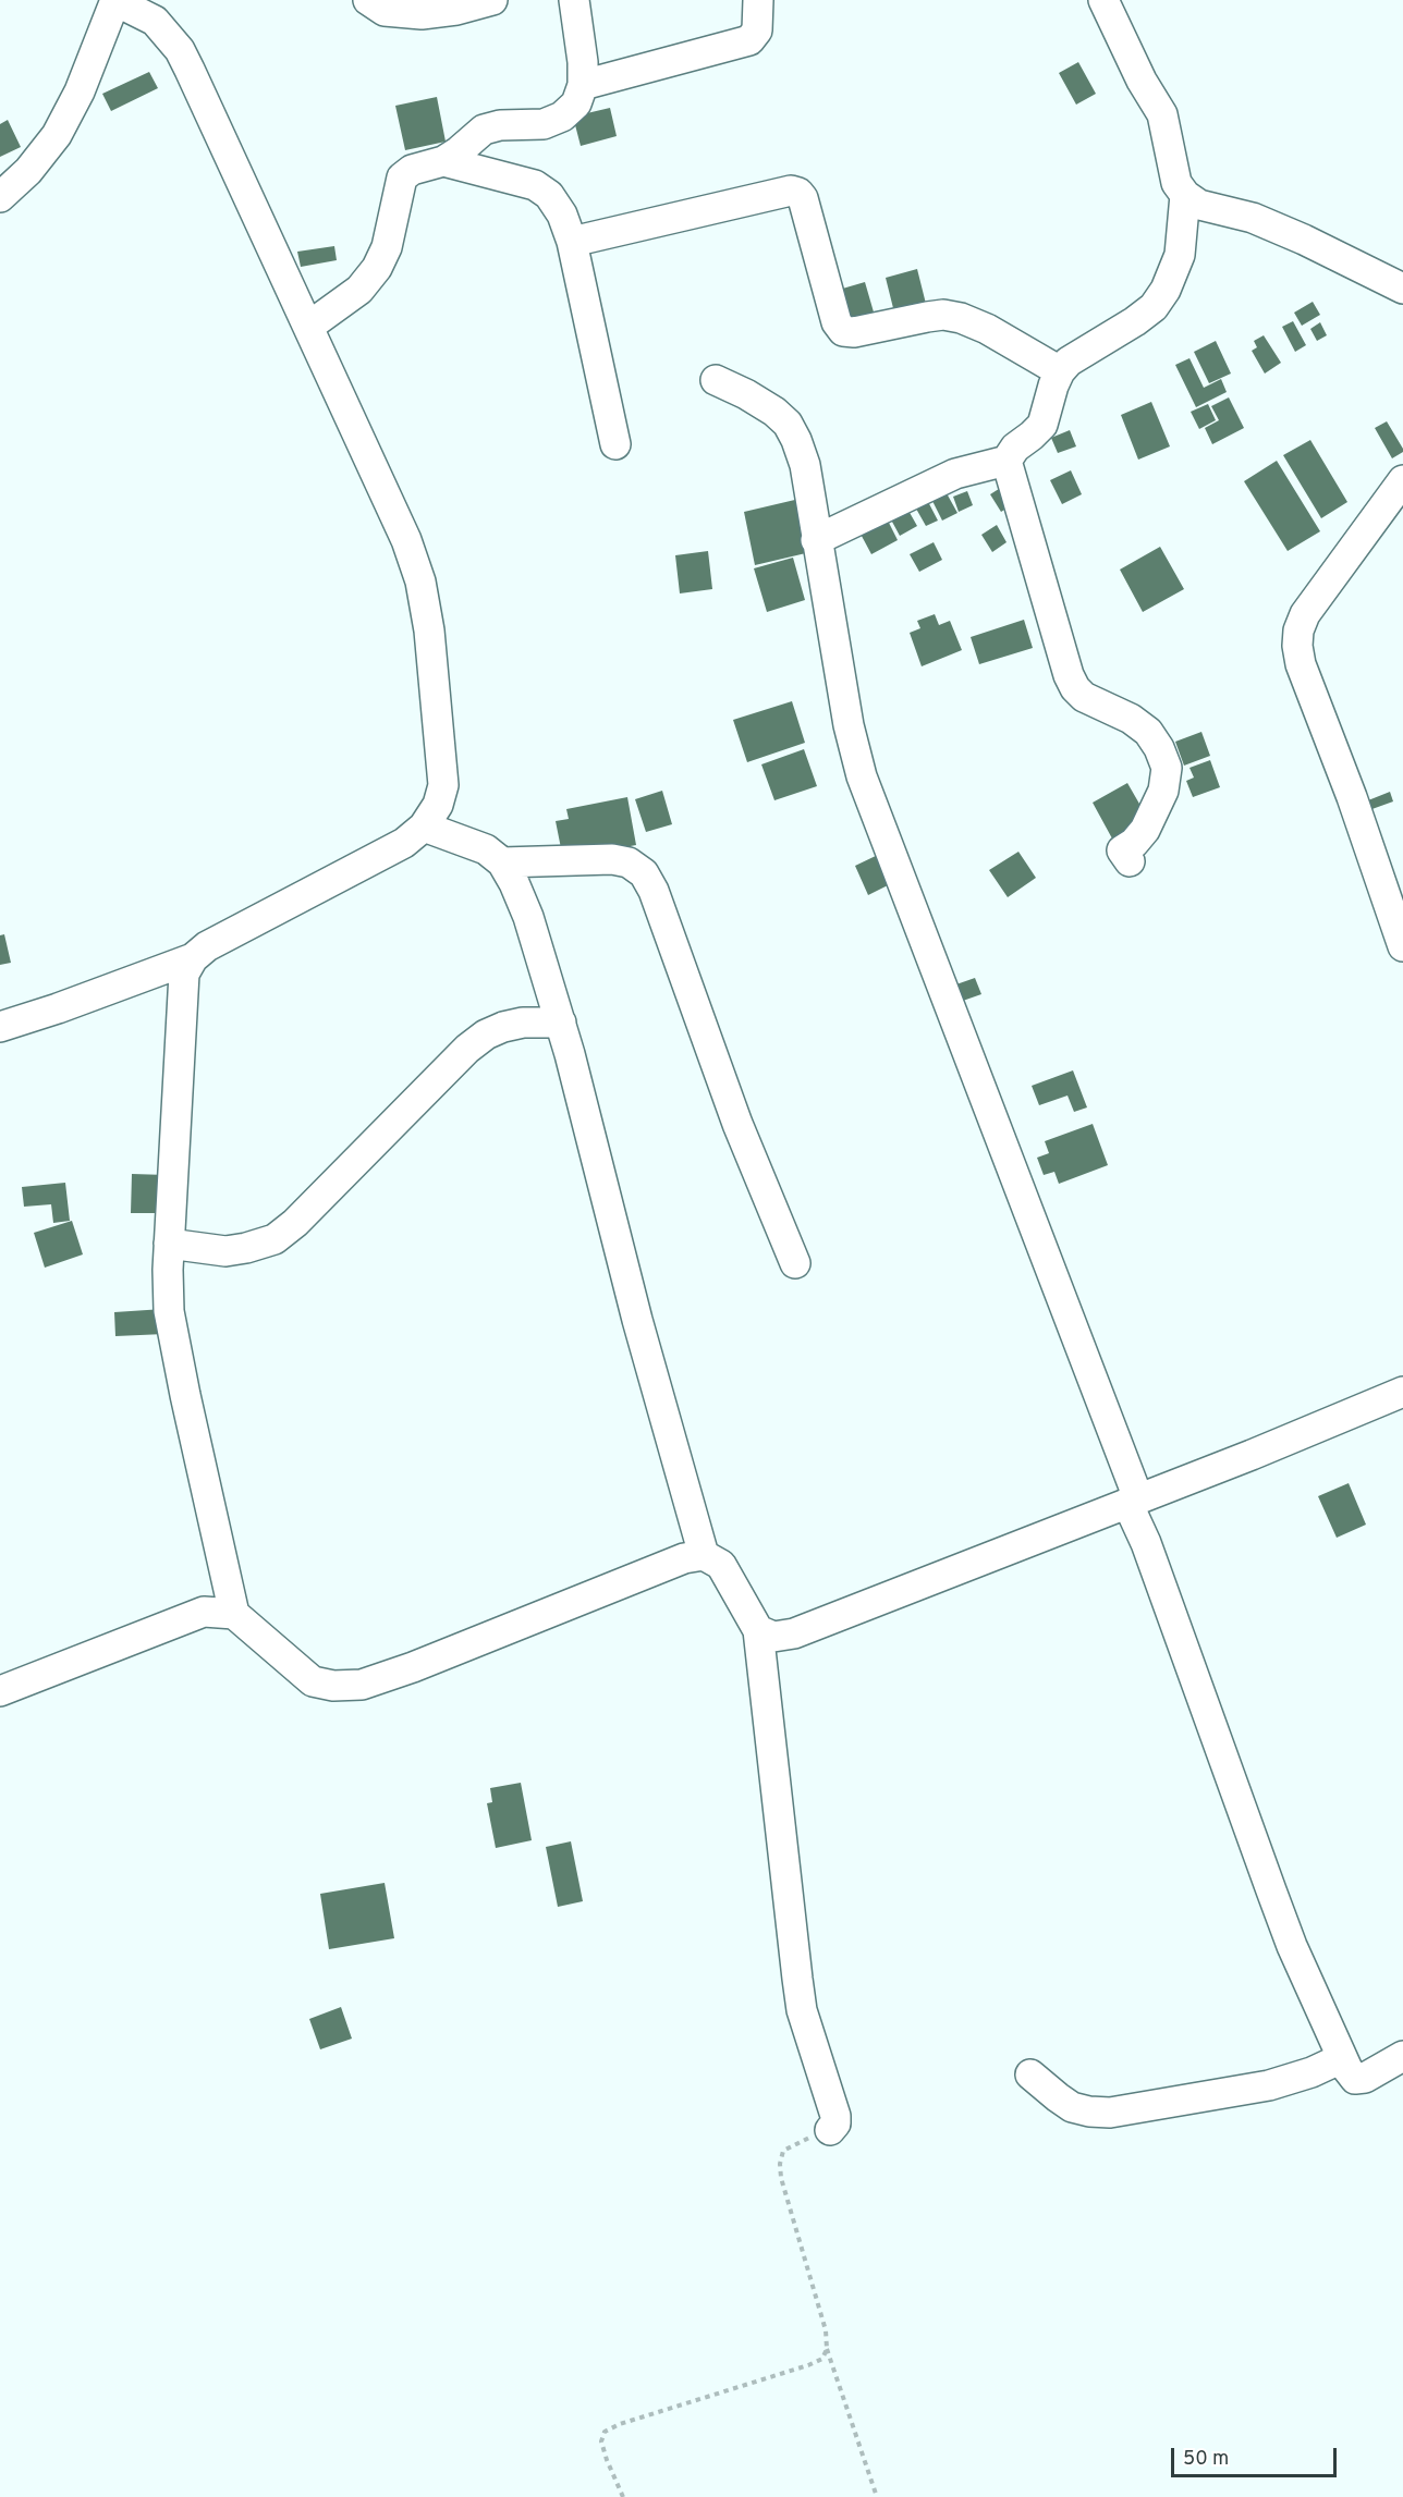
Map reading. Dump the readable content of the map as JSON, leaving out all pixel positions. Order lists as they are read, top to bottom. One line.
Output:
{"scale_bar":"50 m"}
